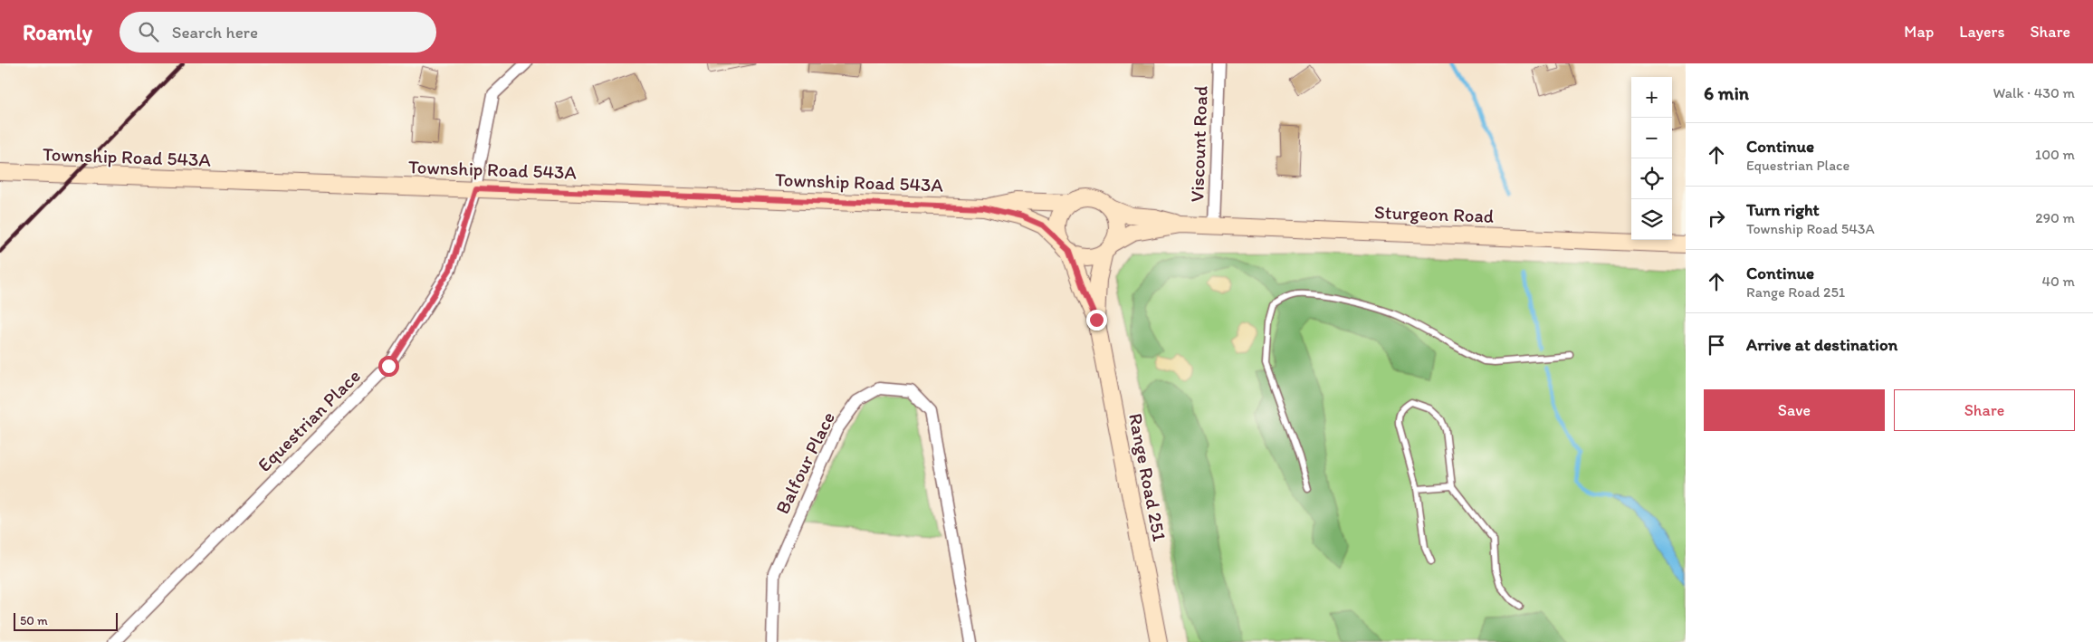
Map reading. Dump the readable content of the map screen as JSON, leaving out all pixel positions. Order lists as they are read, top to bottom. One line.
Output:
{"streets":{"main road":["Township Road 543A","Sturgeon Road","Range Road 251"],"street":["Viscount Road","Equestrian Place","Balfour Place"]},"crossings":[["Viscount Road","Sturgeon Road"],["Township Road 543A","Sturgeon Road"],["Township Road 543A","Equestrian Place"],["Township Road 543A","Range Road 251"],["Sturgeon Road","Range Road 251"]],"scale_bar":"50 m","page":{"header":"Roamly","search":"Search here","nav":["Map","Layers","Share"],"heading":["6 min","Walk · 430 m"],"map_buttons":["+","−"],"list":[["Continue","Equestrian Place","100 m"],["Turn right","Township Road 543A","290 m"],["Continue","Range Road 251","40 m"],"Arrive at destination"],"buttons":["Save","Share"],"scale":"50 m"}}
